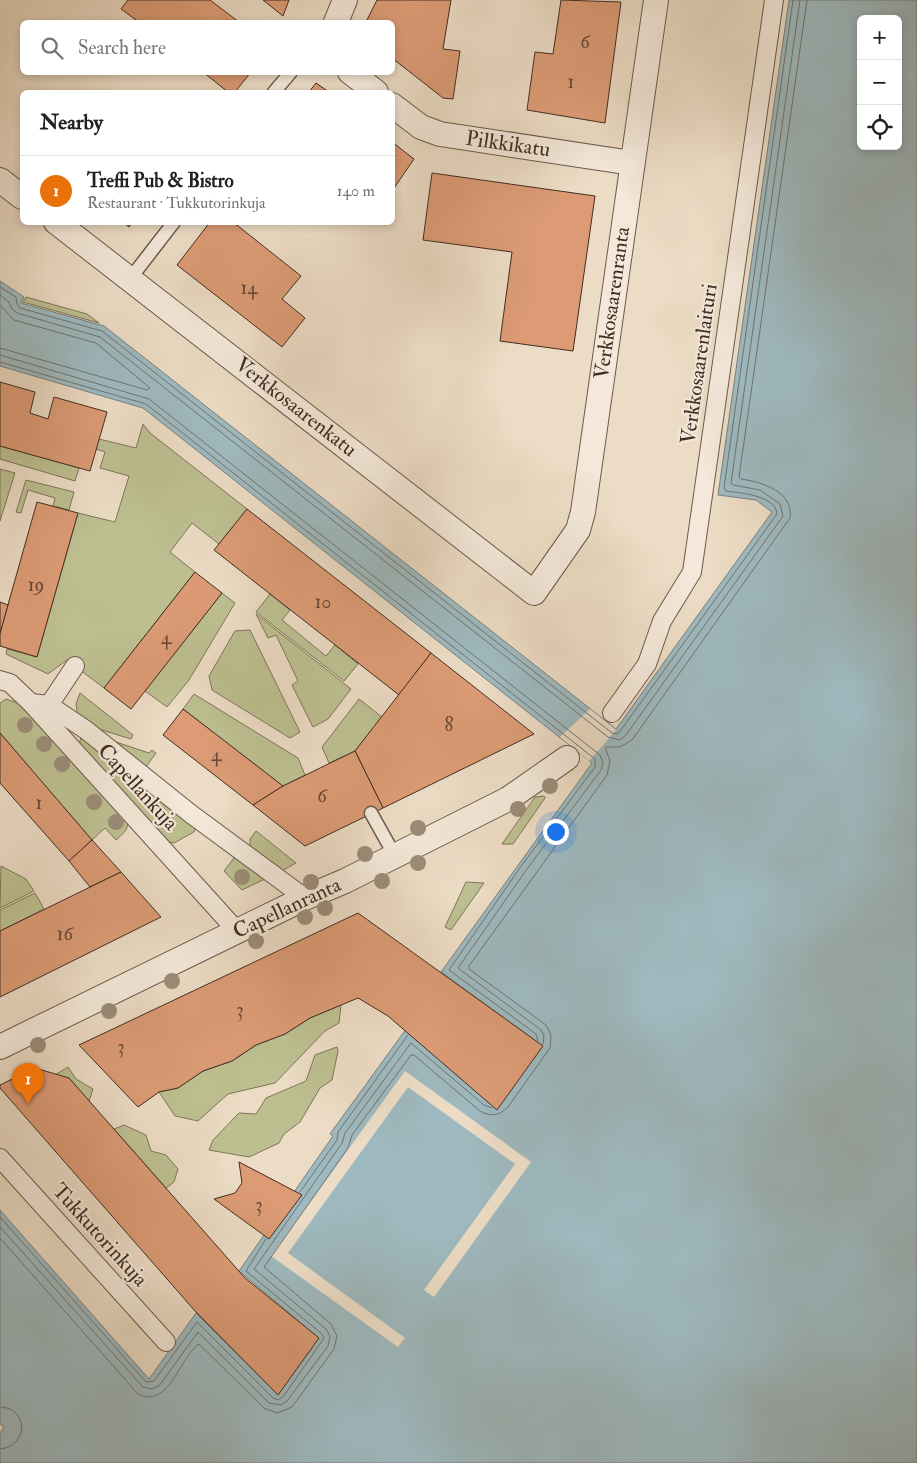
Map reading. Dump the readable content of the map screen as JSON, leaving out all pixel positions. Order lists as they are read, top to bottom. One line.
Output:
{"streets":{"street":["Pilkkikatu","Verkkosaarenranta","Verkkosaarenlaituri","Verkkosaarenkatu","Capellankuja","Capellanranta","Tukkutorinkuja"]},"crossings":[["Pilkkikatu","Verkkosaarenranta"],["Verkkosaarenranta","Verkkosaarenkatu"],["Capellankuja","Capellanranta"]],"house_numbers":["6","1","14","19","10","4","8","4","6","1","16","3","3","3"],"page":{"map_buttons":["+","−"],"search":"Search here","heading":"Nearby","list":[{"mark":"1","name":"Treffi Pub & Bistro","note":"Restaurant · Tukkutorinkuja","value":"140 m"}],"pins":"1"}}
